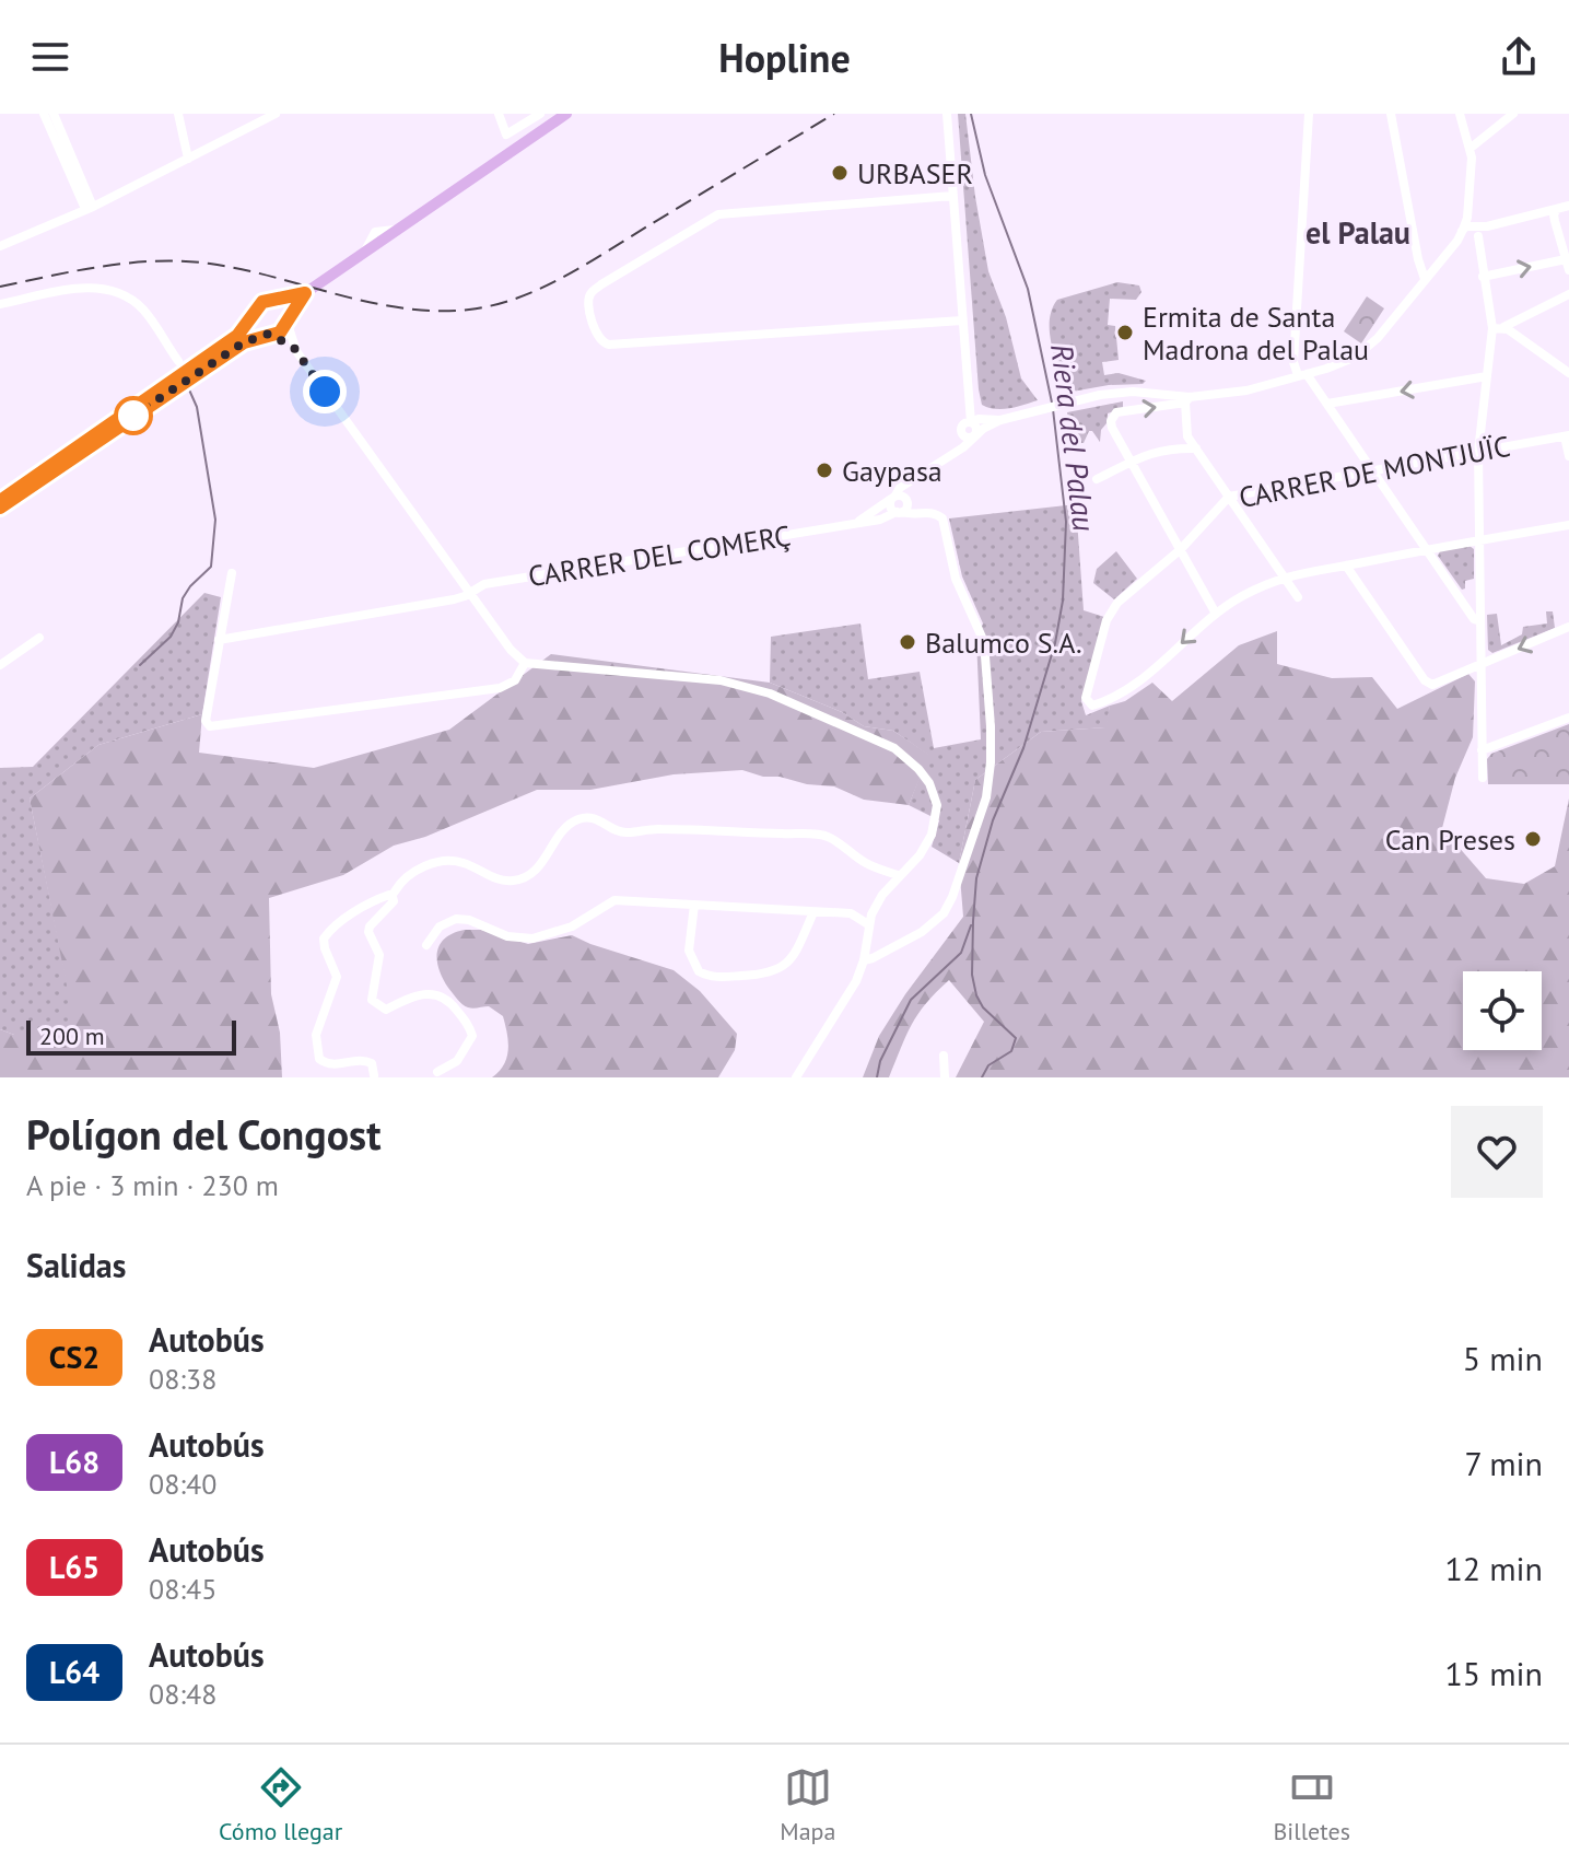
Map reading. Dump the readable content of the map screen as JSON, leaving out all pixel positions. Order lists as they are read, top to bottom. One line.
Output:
{"streets":{"street":["CARRER DE MONTJUÏC","CARRER DEL COMERÇ"]},"districts":["el Palau"],"water":["Riera del Palau"],"places":["URBASER","Ermita de Santa Madrona del Palau","Gaypasa","Balumco S.A.","Can Preses"],"lines":["bus line CS2"],"scale_bar":"200 m","page":{"header":"Hopline","scale":"200 m","heading":[["Polígon del Congost","A pie · 3 min · 230 m"],"Salidas"],"list":[{"mark":"CS2","name":"Autobús","note":"08:38","value":"5 min"},{"mark":"L68","name":"Autobús","note":"08:40","value":"7 min"},{"mark":"L65","name":"Autobús","note":"08:45","value":"12 min"},{"mark":"L64","name":"Autobús","note":"08:48","value":"15 min"}],"tabs":["Cómo llegar","Mapa","Billetes"]}}
